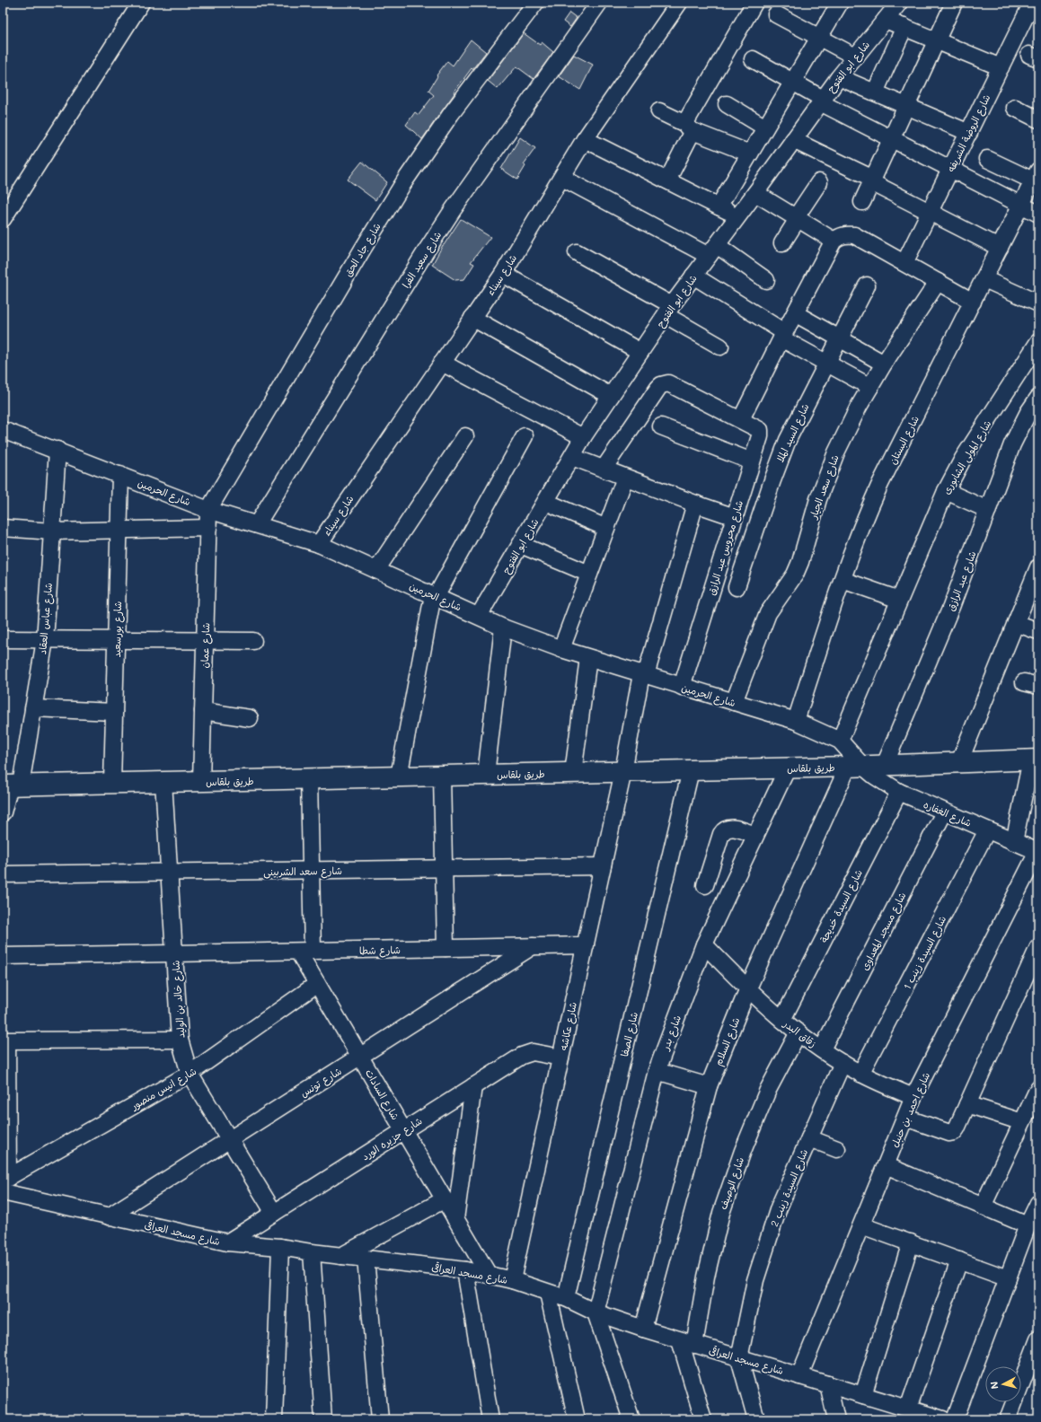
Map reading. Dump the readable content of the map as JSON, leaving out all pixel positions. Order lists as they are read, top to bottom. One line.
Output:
{"streets":{"main road":["طريق بلقاس"],"street":["شارع ابو الفتوح","شارع الروضة الشريفه","شارع جاد الحق","شارع سعيد الفرا","شارع سيناء","شارع السيد الملا","شارع البستان","شارع المولى الشابورى","شارع سعد الجيار","شارع الحرمين","شارع محروس عبد الرازق","شارع عبد الرازق","شارع عباس العقاد","شارع بورسعيد","شارع عمان","شارع الغفاره","شارع سعد الشربينى","شارع السيدة خديجة","شارع مسجد المعداوى","شارع شطا","شارع السيدة زينب 1","شارع خالد بن الوليد","شارع عكاشه","شارع بدر","زقاق البدر","شارع الصفا","شارع السلام","شارع تونس","شارع انيس منصور","شارع السادات","شارع احمد بن حنبل","شارع جزيره الورد","شارع الوصيف","شارع السيدة زينب 2","شارع مسجد العراقى"]},"crossings":[["شارع ابو الفتوح","شارع الحرمين"],["شارع جاد الحق","شارع الحرمين"],["شارع جاد الحق","شارع عمان"],["شارع سعيد الفرا","شارع الحرمين"],["شارع سيناء","شارع الحرمين"],["شارع البستان","شارع الحرمين"],["شارع المولى الشابورى","شارع الحرمين"],["شارع سعد الجيار","شارع الحرمين"],["شارع الحرمين","شارع محروس عبد الرازق"],["شارع الحرمين","شارع عباس العقاد"],["شارع الحرمين","شارع بورسعيد"],["شارع الحرمين","شارع عمان"],["شارع الحرمين","طريق بلقاس"],["شارع الحرمين","شارع الغفاره"],["شارع الحرمين","شارع عكاشه"],["شارع الحرمين","شارع السلام"],["شارع عبد الرازق","طريق بلقاس"],["شارع عباس العقاد","طريق بلقاس"],["شارع بورسعيد","طريق بلقاس"],["شارع عمان","طريق بلقاس"],["طريق بلقاس","شارع الغفاره"],["طريق بلقاس","شارع خالد بن الوليد"],["طريق بلقاس","شارع عكاشه"],["طريق بلقاس","شارع بدر"],["طريق بلقاس","شارع الصفا"],["طريق بلقاس","شارع السلام"],["طريق بلقاس","شارع السادات"],["شارع الغفاره","شارع السيدة خديجة"],["شارع الغفاره","شارع مسجد المعداوى"],["شارع الغفاره","شارع السيدة زينب 1"],["شارع الغفاره","شارع السلام"],["شارع الغفاره","شارع احمد بن حنبل"],["شارع سعد الشربينى","شارع خالد بن الوليد"],["شارع سعد الشربينى","شارع عكاشه"],["شارع سعد الشربينى","شارع السادات"],["شارع السيدة خديجة","زقاق البدر"],["شارع مسجد المعداوى","زقاق البدر"],["شارع شطا","شارع خالد بن الوليد"],["شارع شطا","شارع عكاشه"],["شارع شطا","شارع تونس"],["شارع شطا","شارع السادات"],["شارع السيدة زينب 1","زقاق البدر"],["شارع خالد بن الوليد","شارع تونس"],["شارع خالد بن الوليد","شارع انيس منصور"],["شارع خالد بن الوليد","شارع جزيره الورد"],["شارع عكاشه","شارع جزيره الورد"],["شارع عكاشه","شارع مسجد العراقى"],["شارع بدر","زقاق البدر"],["شارع بدر","شارع مسجد العراقى"],["زقاق البدر","شارع السلام"],["زقاق البدر","شارع احمد بن حنبل"],["زقاق البدر","شارع الوصيف"],["زقاق البدر","شارع السيدة زينب 2"],["شارع الصفا","شارع مسجد العراقى"],["شارع السلام","شارع مسجد العراقى"],["شارع تونس","شارع السادات"],["شارع تونس","شارع مسجد العراقى"],["شارع انيس منصور","شارع السادات"],["شارع انيس منصور","شارع مسجد العراقى"],["شارع السادات","شارع جزيره الورد"],["شارع السادات","شارع مسجد العراقى"],["شارع احمد بن حنبل","شارع مسجد العراقى"],["شارع جزيره الورد","شارع مسجد العراقى"],["شارع الوصيف","شارع مسجد العراقى"],["شارع السيدة زينب 2","شارع مسجد العراقى"]],"north":"left"}
